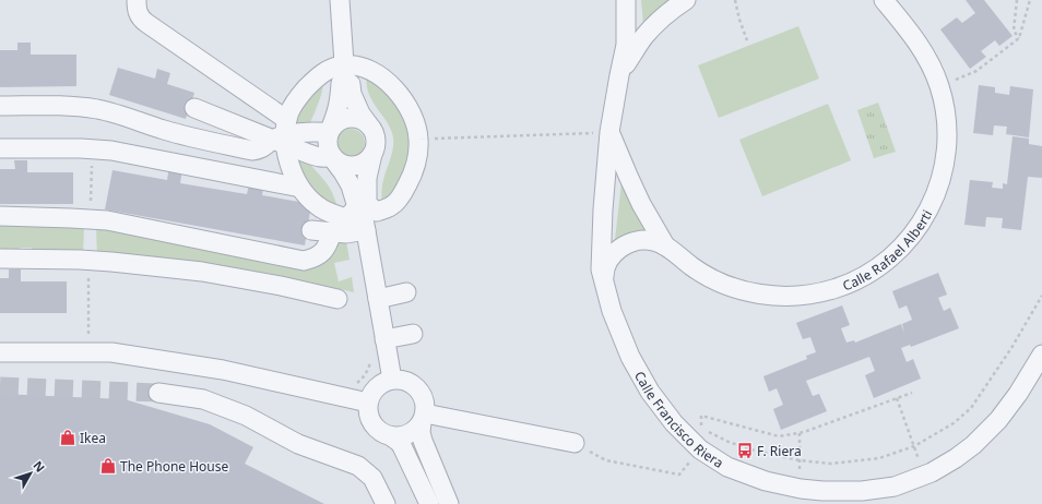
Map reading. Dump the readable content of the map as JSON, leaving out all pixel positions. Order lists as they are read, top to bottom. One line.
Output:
{"streets":{"street":["Calle Rafael Alberti","Calle Francisco Riera"]},"crossings":[["Calle Rafael Alberti","Calle Francisco Riera"]],"places":{"shop":["Ikea","The Phone House"],"bus stop":["F. Riera"]},"north":"top right"}
